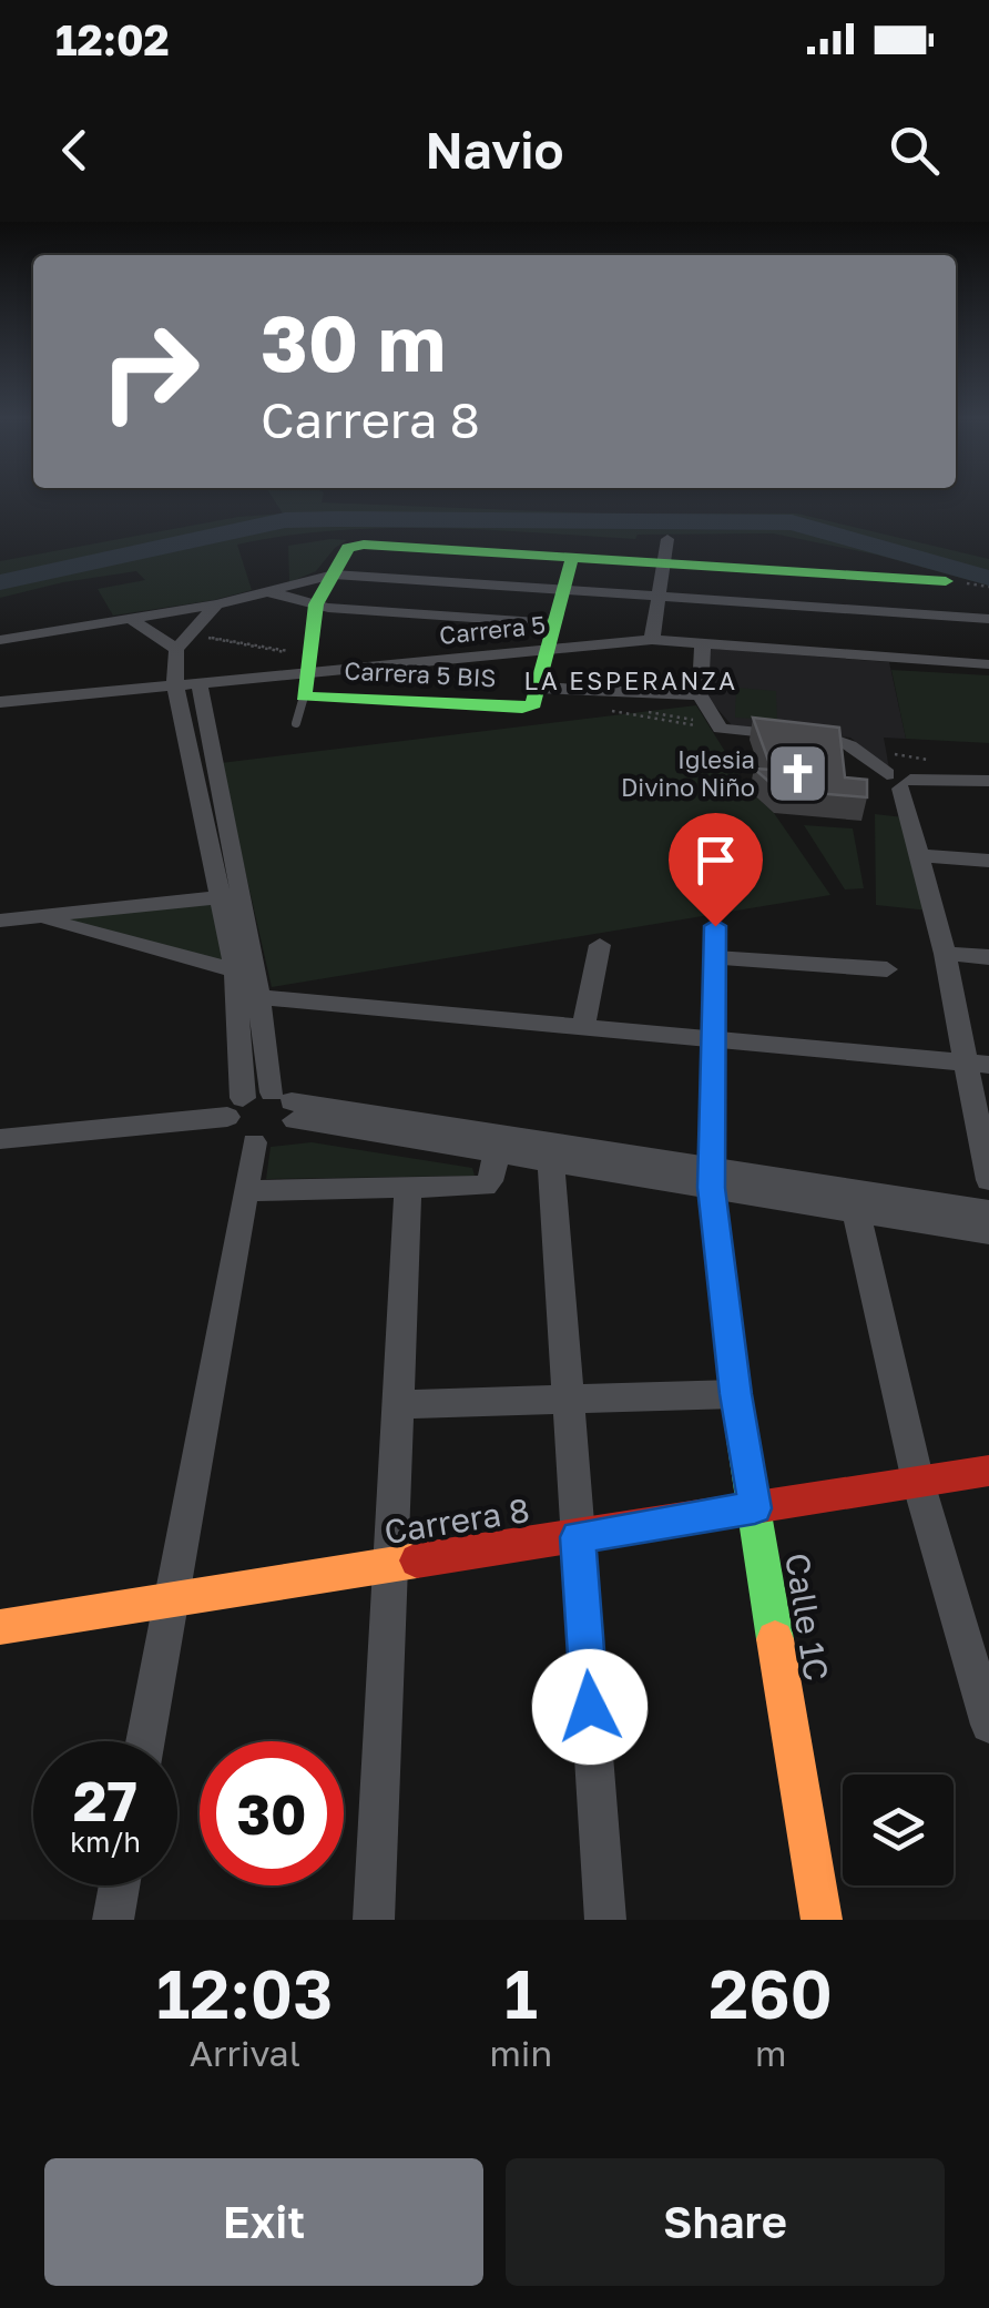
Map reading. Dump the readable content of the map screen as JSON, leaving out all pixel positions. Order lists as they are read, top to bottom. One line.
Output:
{"streets":{"street":["Carrera 5","Carrera 5 BIS","Carrera 8","Calle 1C"]},"crossings":[["Carrera 5","Carrera 5 BIS"],["Carrera 8","Calle 1C"]],"districts":["LA ESPERANZA"],"places":{"church":["Iglesia Divino Niño"]},"page":{"status":"12:02","header":"Navio","turn":["30 m","Carrera 8"],"speed":"27 km/h","limit":"30","eta":["12:03","Arrival","1","min","260","m"],"buttons":["Exit","Share"]}}
